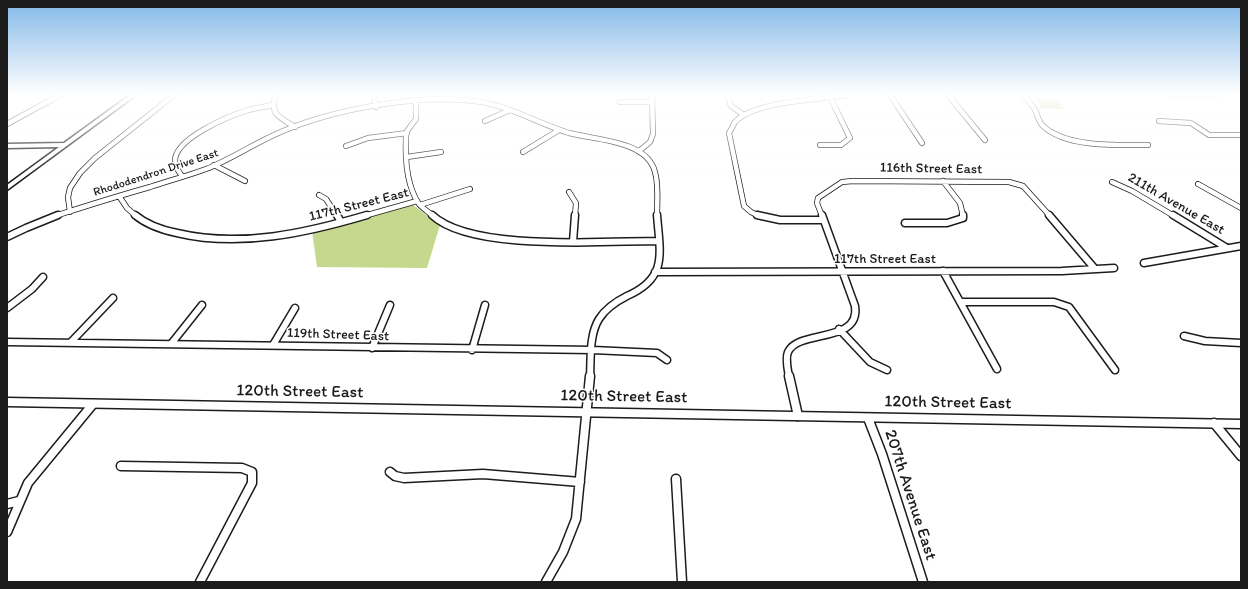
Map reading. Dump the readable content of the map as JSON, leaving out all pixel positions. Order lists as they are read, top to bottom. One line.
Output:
{"streets":{"street":["116th Street East","Rhododendron Drive East","211th Avenue East","117th Street East","119th Street East","120th Street East","207th Avenue East"]},"crossings":[["116th Street East","117th Street East"],["Rhododendron Drive East","117th Street East"],["120th Street East","207th Avenue East"]]}
